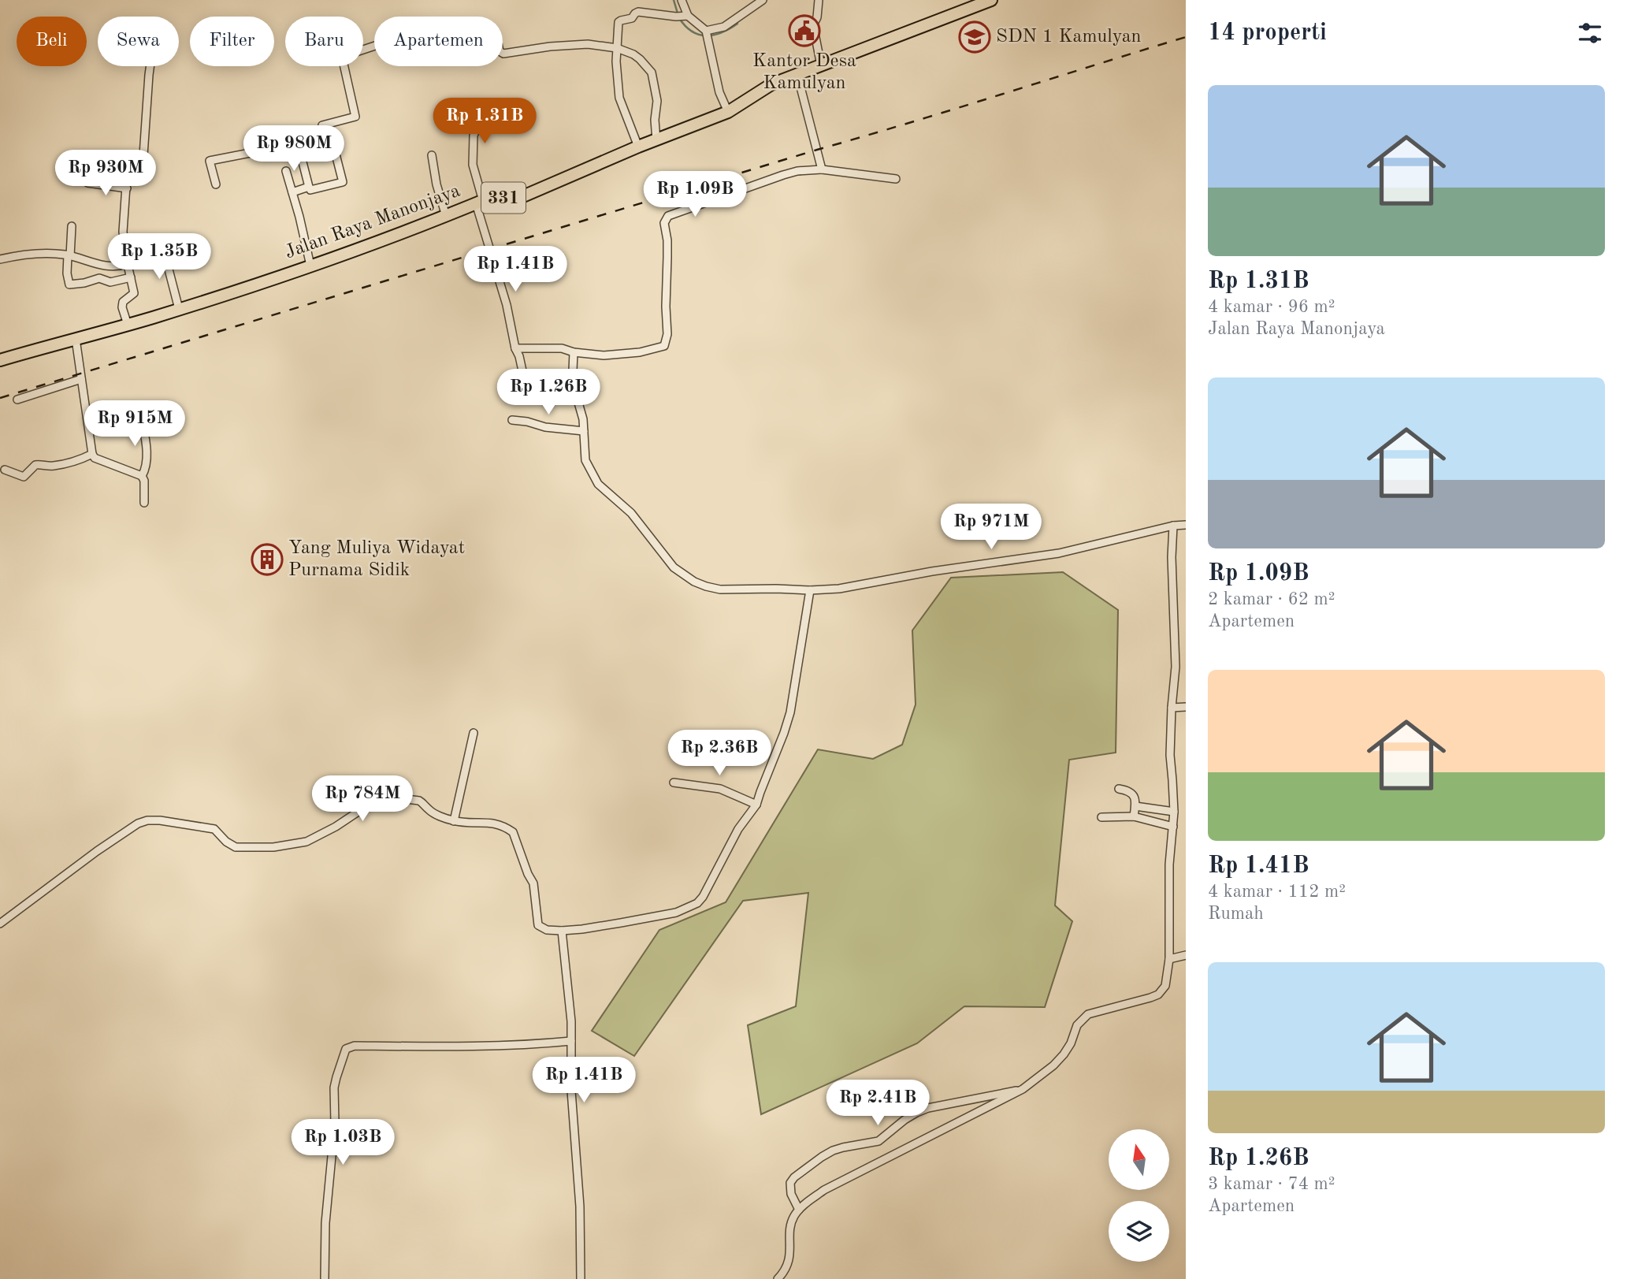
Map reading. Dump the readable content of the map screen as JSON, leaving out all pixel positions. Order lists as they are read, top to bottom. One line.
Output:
{"streets":{"main road":["331","Jalan Raya Manonjaya"]},"places":{"public building":["Kantor Desa Kamulyan"],"school or university":["SDN 1 Kamulyan"],"building":["Yang Muliya Widayat Purnama Sidik"]},"north":"top","page":{"heading":"14 properti","chip":["Beli","Sewa","Filter","Baru","Apartemen"],"list":[{"name":"Rp 1.31B","note":"4 kamar · 96 m² · Jalan Raya Manonjaya"},{"name":"Rp 1.09B","note":"2 kamar · 62 m² · Apartemen"},{"name":"Rp 1.41B","note":"4 kamar · 112 m² · Rumah"},{"name":"Rp 1.26B","note":"3 kamar · 74 m² · Apartemen"}],"price":["Rp 1.31B","Rp 980M","Rp 930M","Rp 1.09B","Rp 1.35B","Rp 1.41B","Rp 1.26B","Rp 915M","Rp 971M","Rp 2.36B","Rp 784M","Rp 1.41B","Rp 2.41B","Rp 1.03B"]}}
